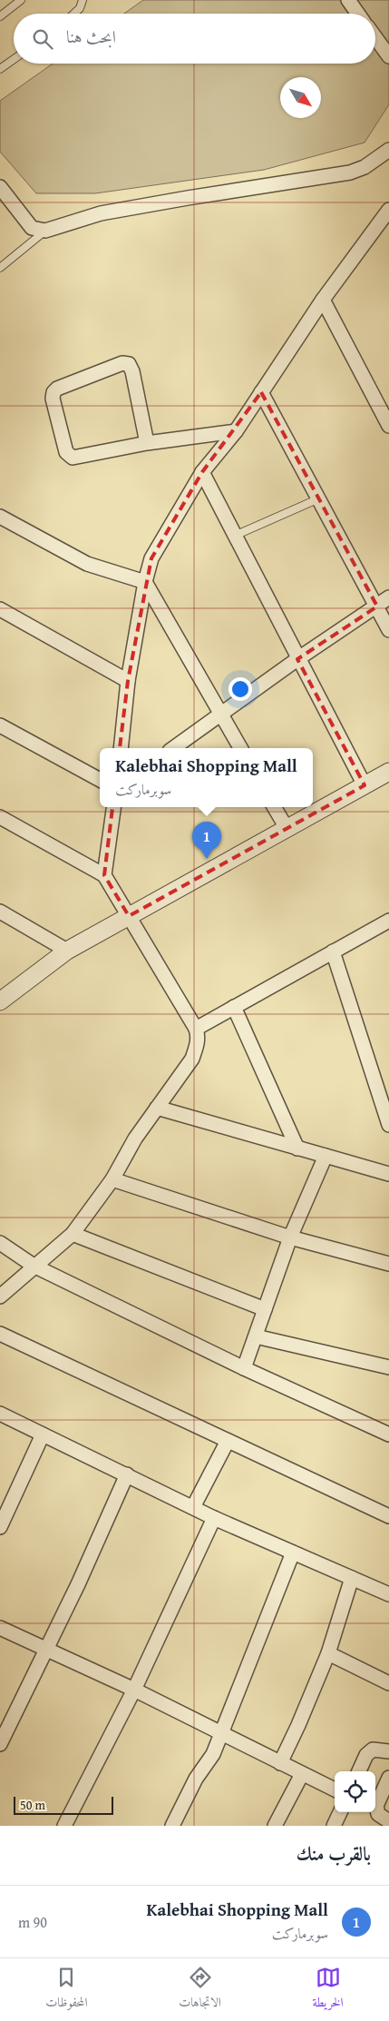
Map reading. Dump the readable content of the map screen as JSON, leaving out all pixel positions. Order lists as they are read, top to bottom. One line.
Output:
{"scale_bar":"50 m","north":"bottom right","page":{"search":"ابحث هنا","popup":["Kalebhai Shopping Mall","سوبرماركت"],"pins":"1","scale":"50 m","heading":"بالقرب منك","list":[{"mark":"1","name":"Kalebhai Shopping Mall","note":"سوبرماركت","value":"90 m"}],"nav":["الخريطة","الاتجاهات","المحفوظات"]}}
